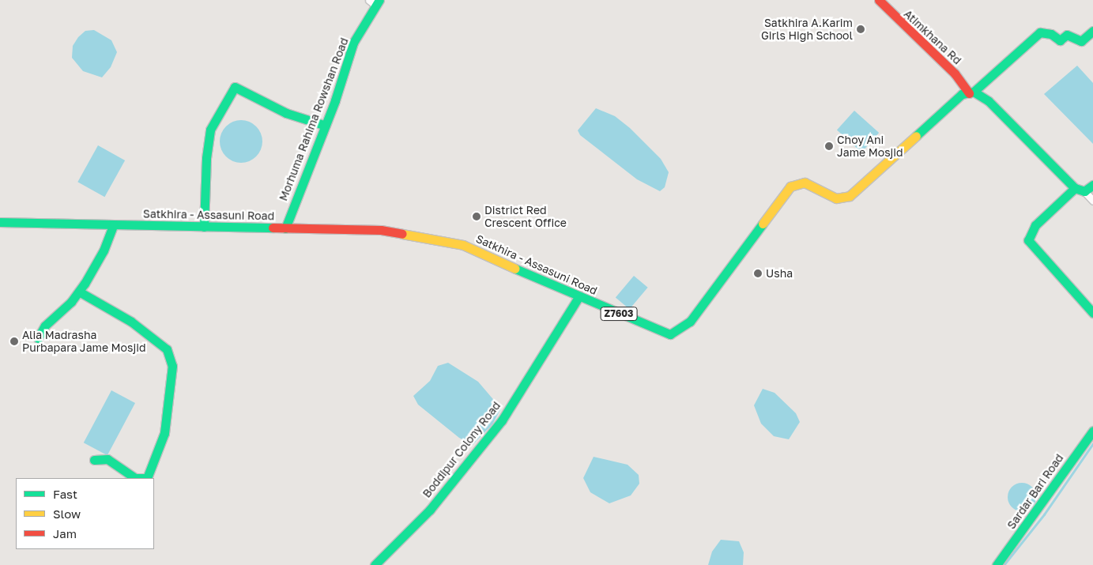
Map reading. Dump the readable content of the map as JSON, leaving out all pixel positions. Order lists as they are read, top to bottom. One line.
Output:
{"streets":{"main road":["Atimkhana Rd","Morhuma Rahima Rowshan Road","Satkhira - Assasuni Road","Z7603","Boddipur Colony Road","Sardar Bari Road"]},"crossings":[["Atimkhana Rd","Satkhira - Assasuni Road"],["Morhuma Rahima Rowshan Road","Satkhira - Assasuni Road"],["Satkhira - Assasuni Road","Boddipur Colony Road"]],"places":["Satkhira A.Karim Girls High School","Choy Ani Jame Mosjid","District Red Crescent Office","Usha","Alia Madrasha Purbapara Jame Mosjid"],"legend":["Fast","Slow","Jam"]}
